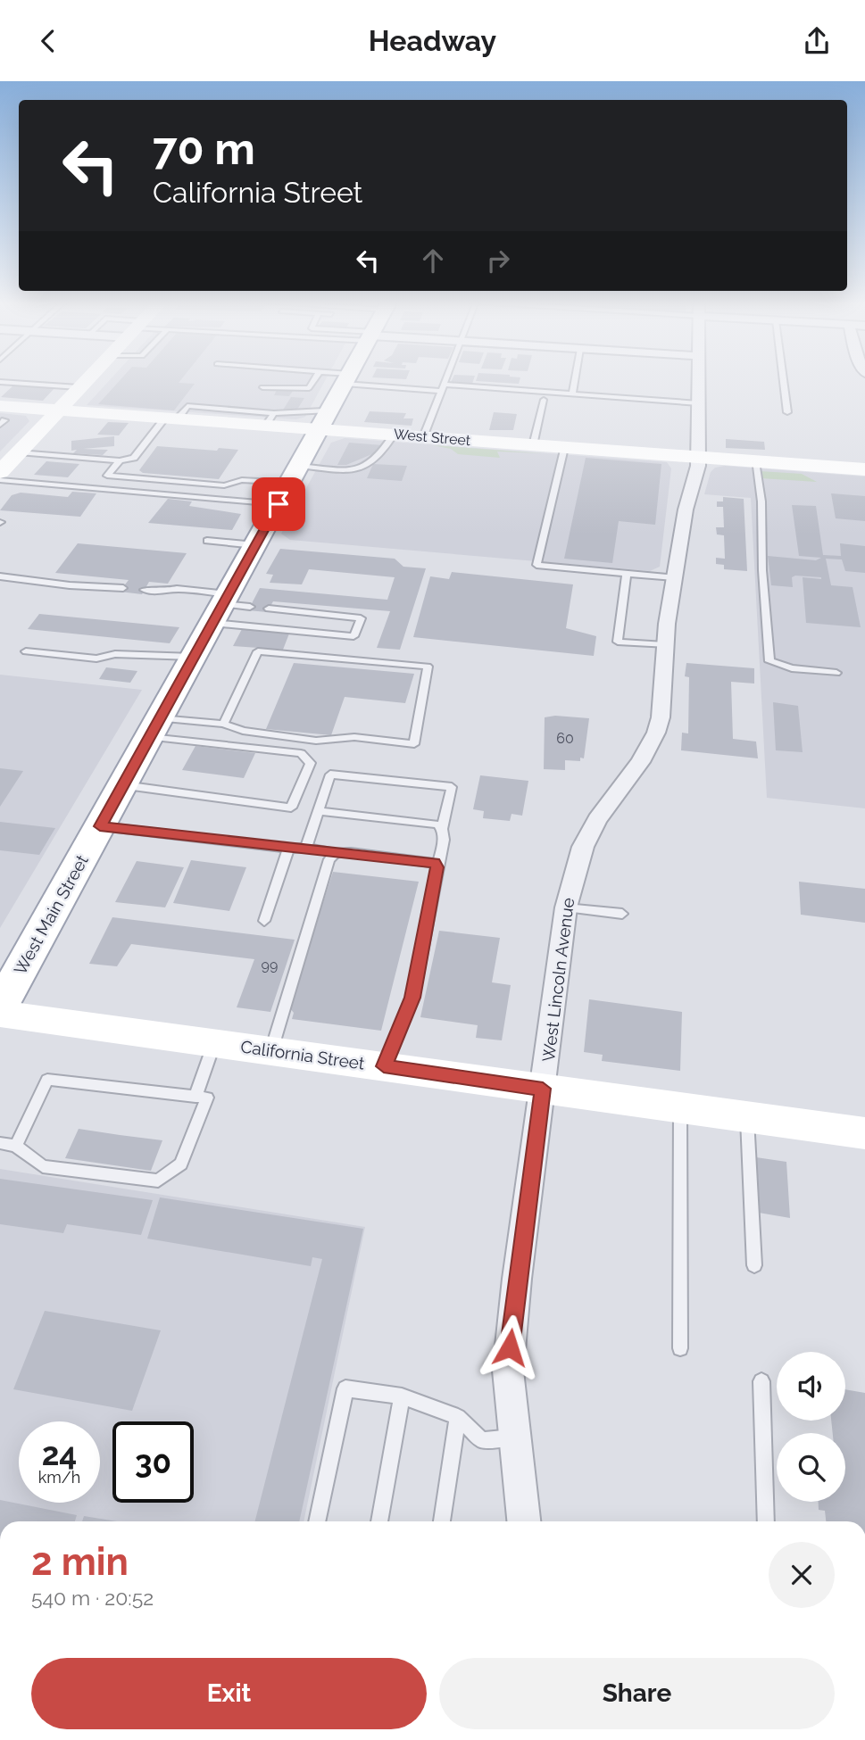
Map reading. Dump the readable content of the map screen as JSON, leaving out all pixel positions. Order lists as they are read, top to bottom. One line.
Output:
{"streets":{"main road":["West Main Street"],"street":["West Street","West Lincoln Avenue","California Street"]},"crossings":[["West Street","West Main Street"],["West Street","West Lincoln Avenue"],["West Lincoln Avenue","California Street"]],"house_numbers":["60","99"],"page":{"header":"Headway","turn":["70 m","California Street"],"speed":"24 km/h","limit":"30","heading":["2 min","540 m · 20:52"],"buttons":["Exit","Share"]}}
